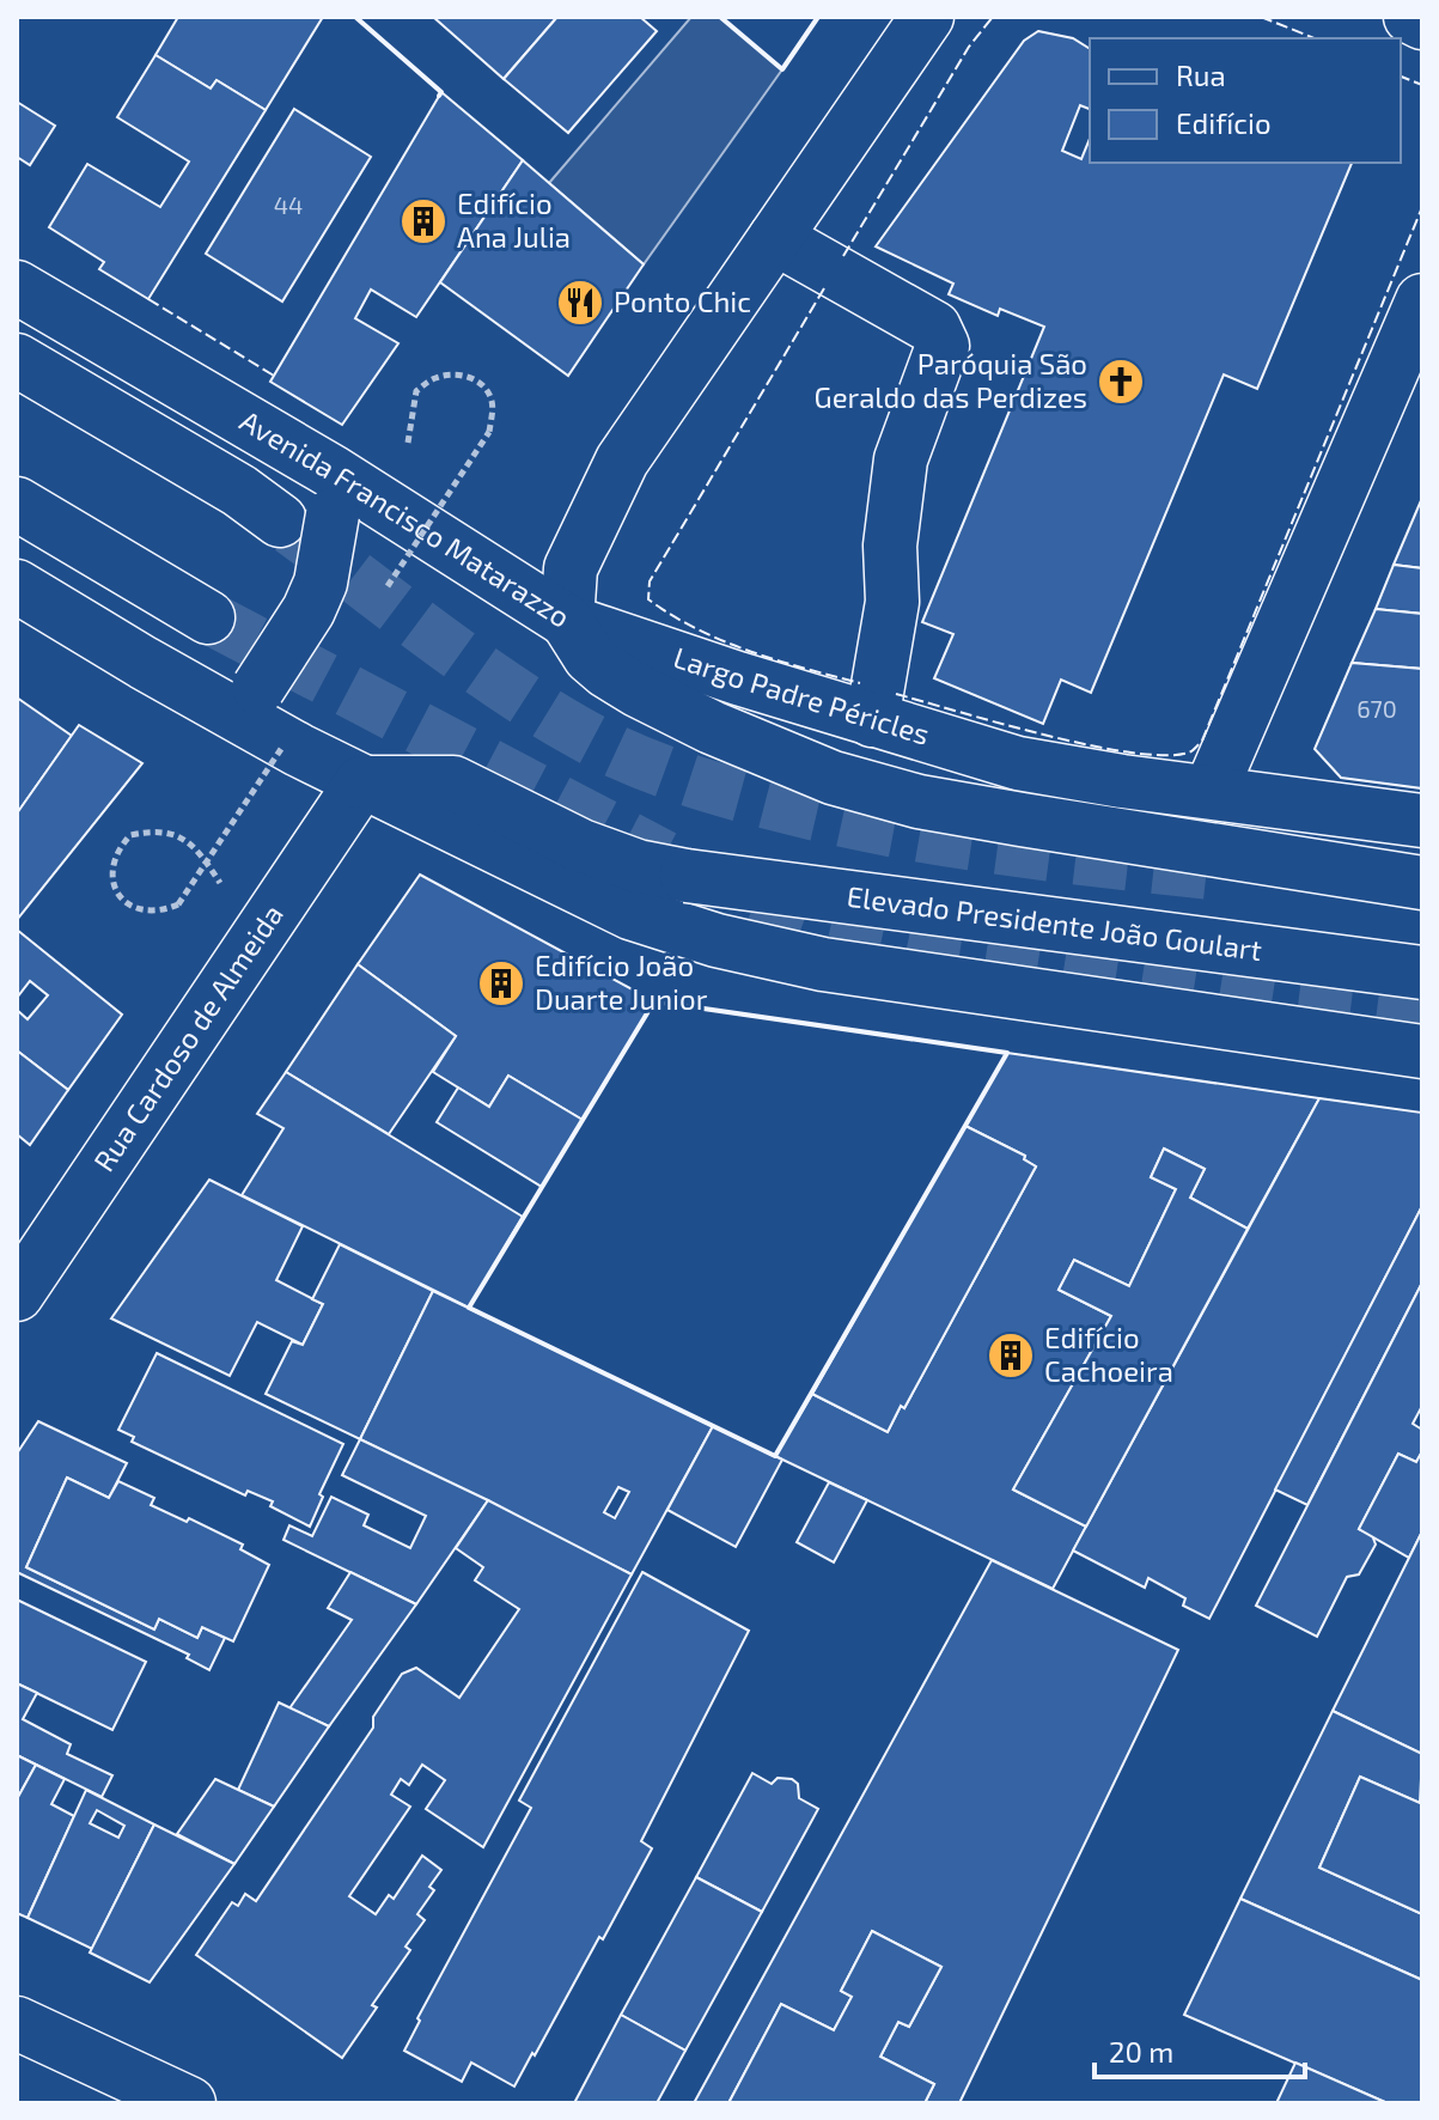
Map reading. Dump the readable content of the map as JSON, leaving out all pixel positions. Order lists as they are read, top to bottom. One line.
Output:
{"streets":{"main road":["Avenida Francisco Matarazzo","Largo Padre Péricles","Elevado Presidente João Goulart","Rua Cardoso de Almeida"]},"crossings":[["Avenida Francisco Matarazzo","Largo Padre Péricles"],["Elevado Presidente João Goulart","Rua Cardoso de Almeida"]],"places":{"building":["Edifício Ana Julia","Edifício João Duarte Junior","Edifício Cachoeira"],"restaurant":["Ponto Chic"],"church":["Paróquia São Geraldo das Perdizes"]},"house_numbers":["44","670"],"legend":["Rua","Edifício"],"scale_bar":"20 m"}
